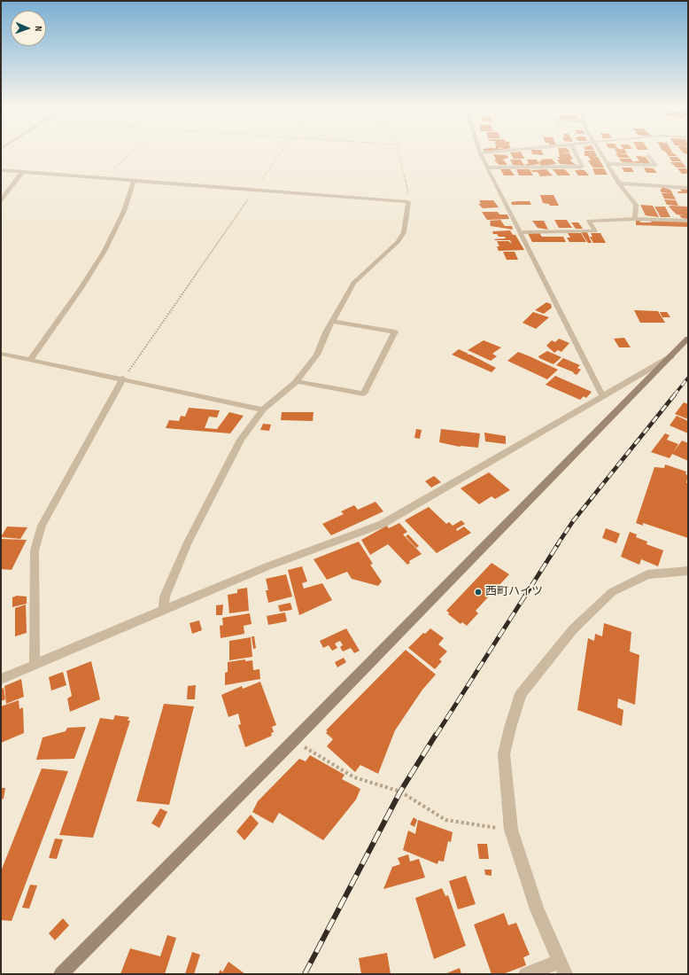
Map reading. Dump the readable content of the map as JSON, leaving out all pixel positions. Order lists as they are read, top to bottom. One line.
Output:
{"places":["西町ハイツ"],"north":"right"}
